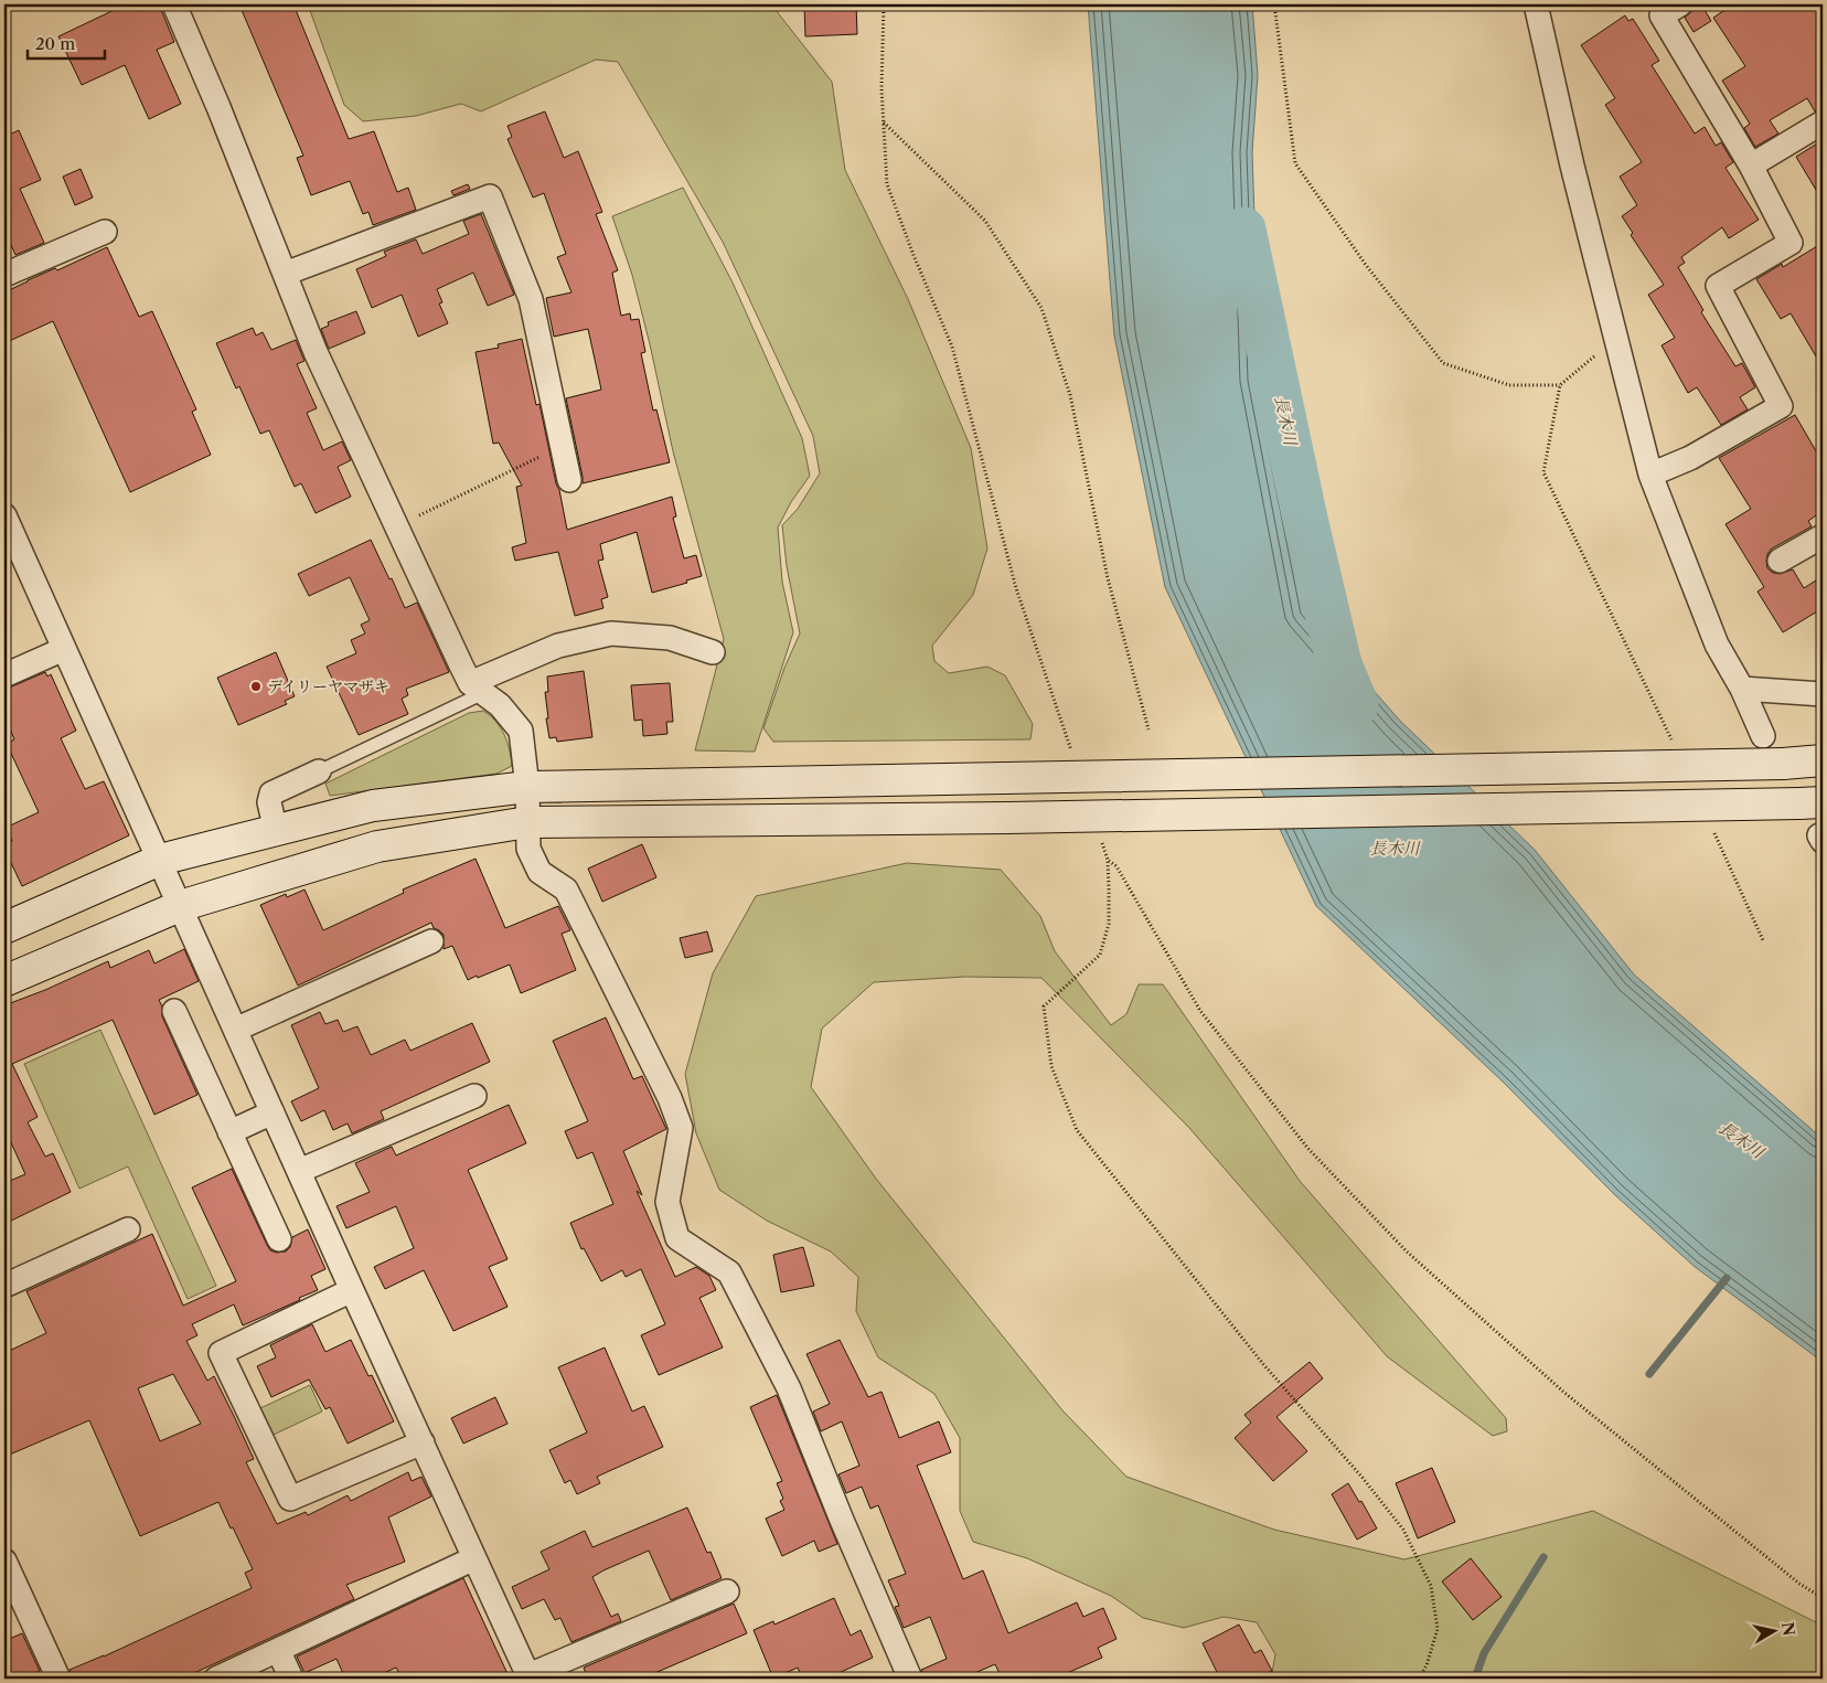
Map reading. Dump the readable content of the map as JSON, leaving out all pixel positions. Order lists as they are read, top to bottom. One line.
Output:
{"water":["長木川"],"places":["デイリーヤマザキ"],"scale_bar":"20 m","north":"right"}
